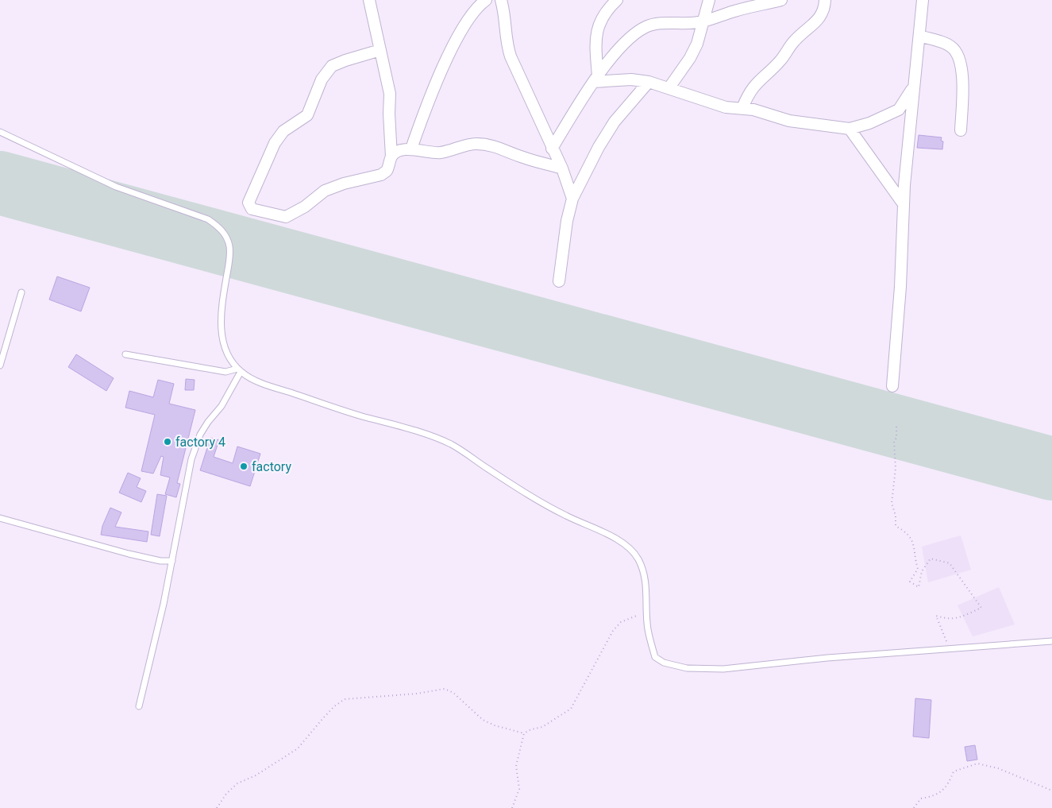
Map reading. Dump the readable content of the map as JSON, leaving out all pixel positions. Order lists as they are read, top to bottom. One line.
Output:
{"places":["factory 4","factory"]}
